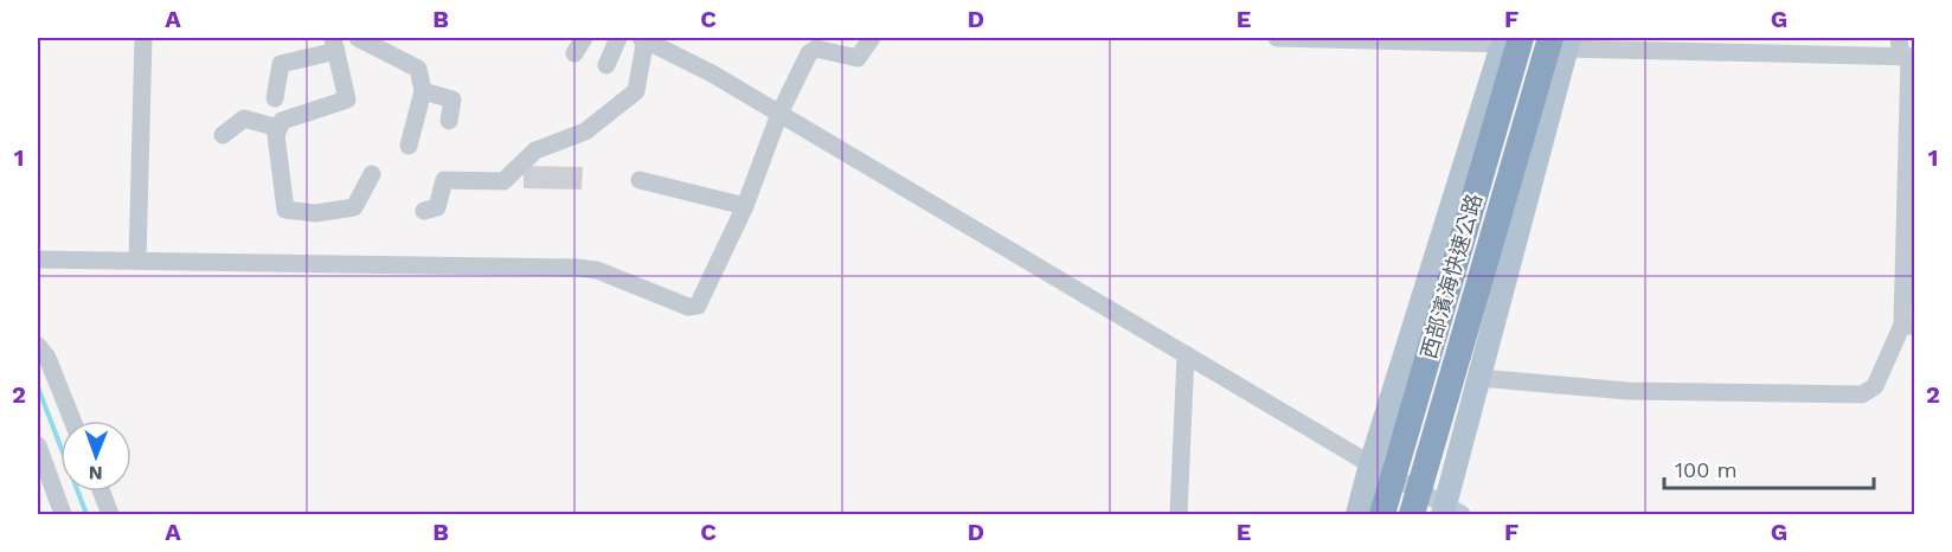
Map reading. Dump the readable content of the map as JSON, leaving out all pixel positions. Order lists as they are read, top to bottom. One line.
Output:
{"streets":{"highway":["西部濱海快速公路"]},"scale_bar":"100 m","north":"bottom","grid":{"columns":["A","B","C","D","E","F","G"],"rows":["1","2"]}}
